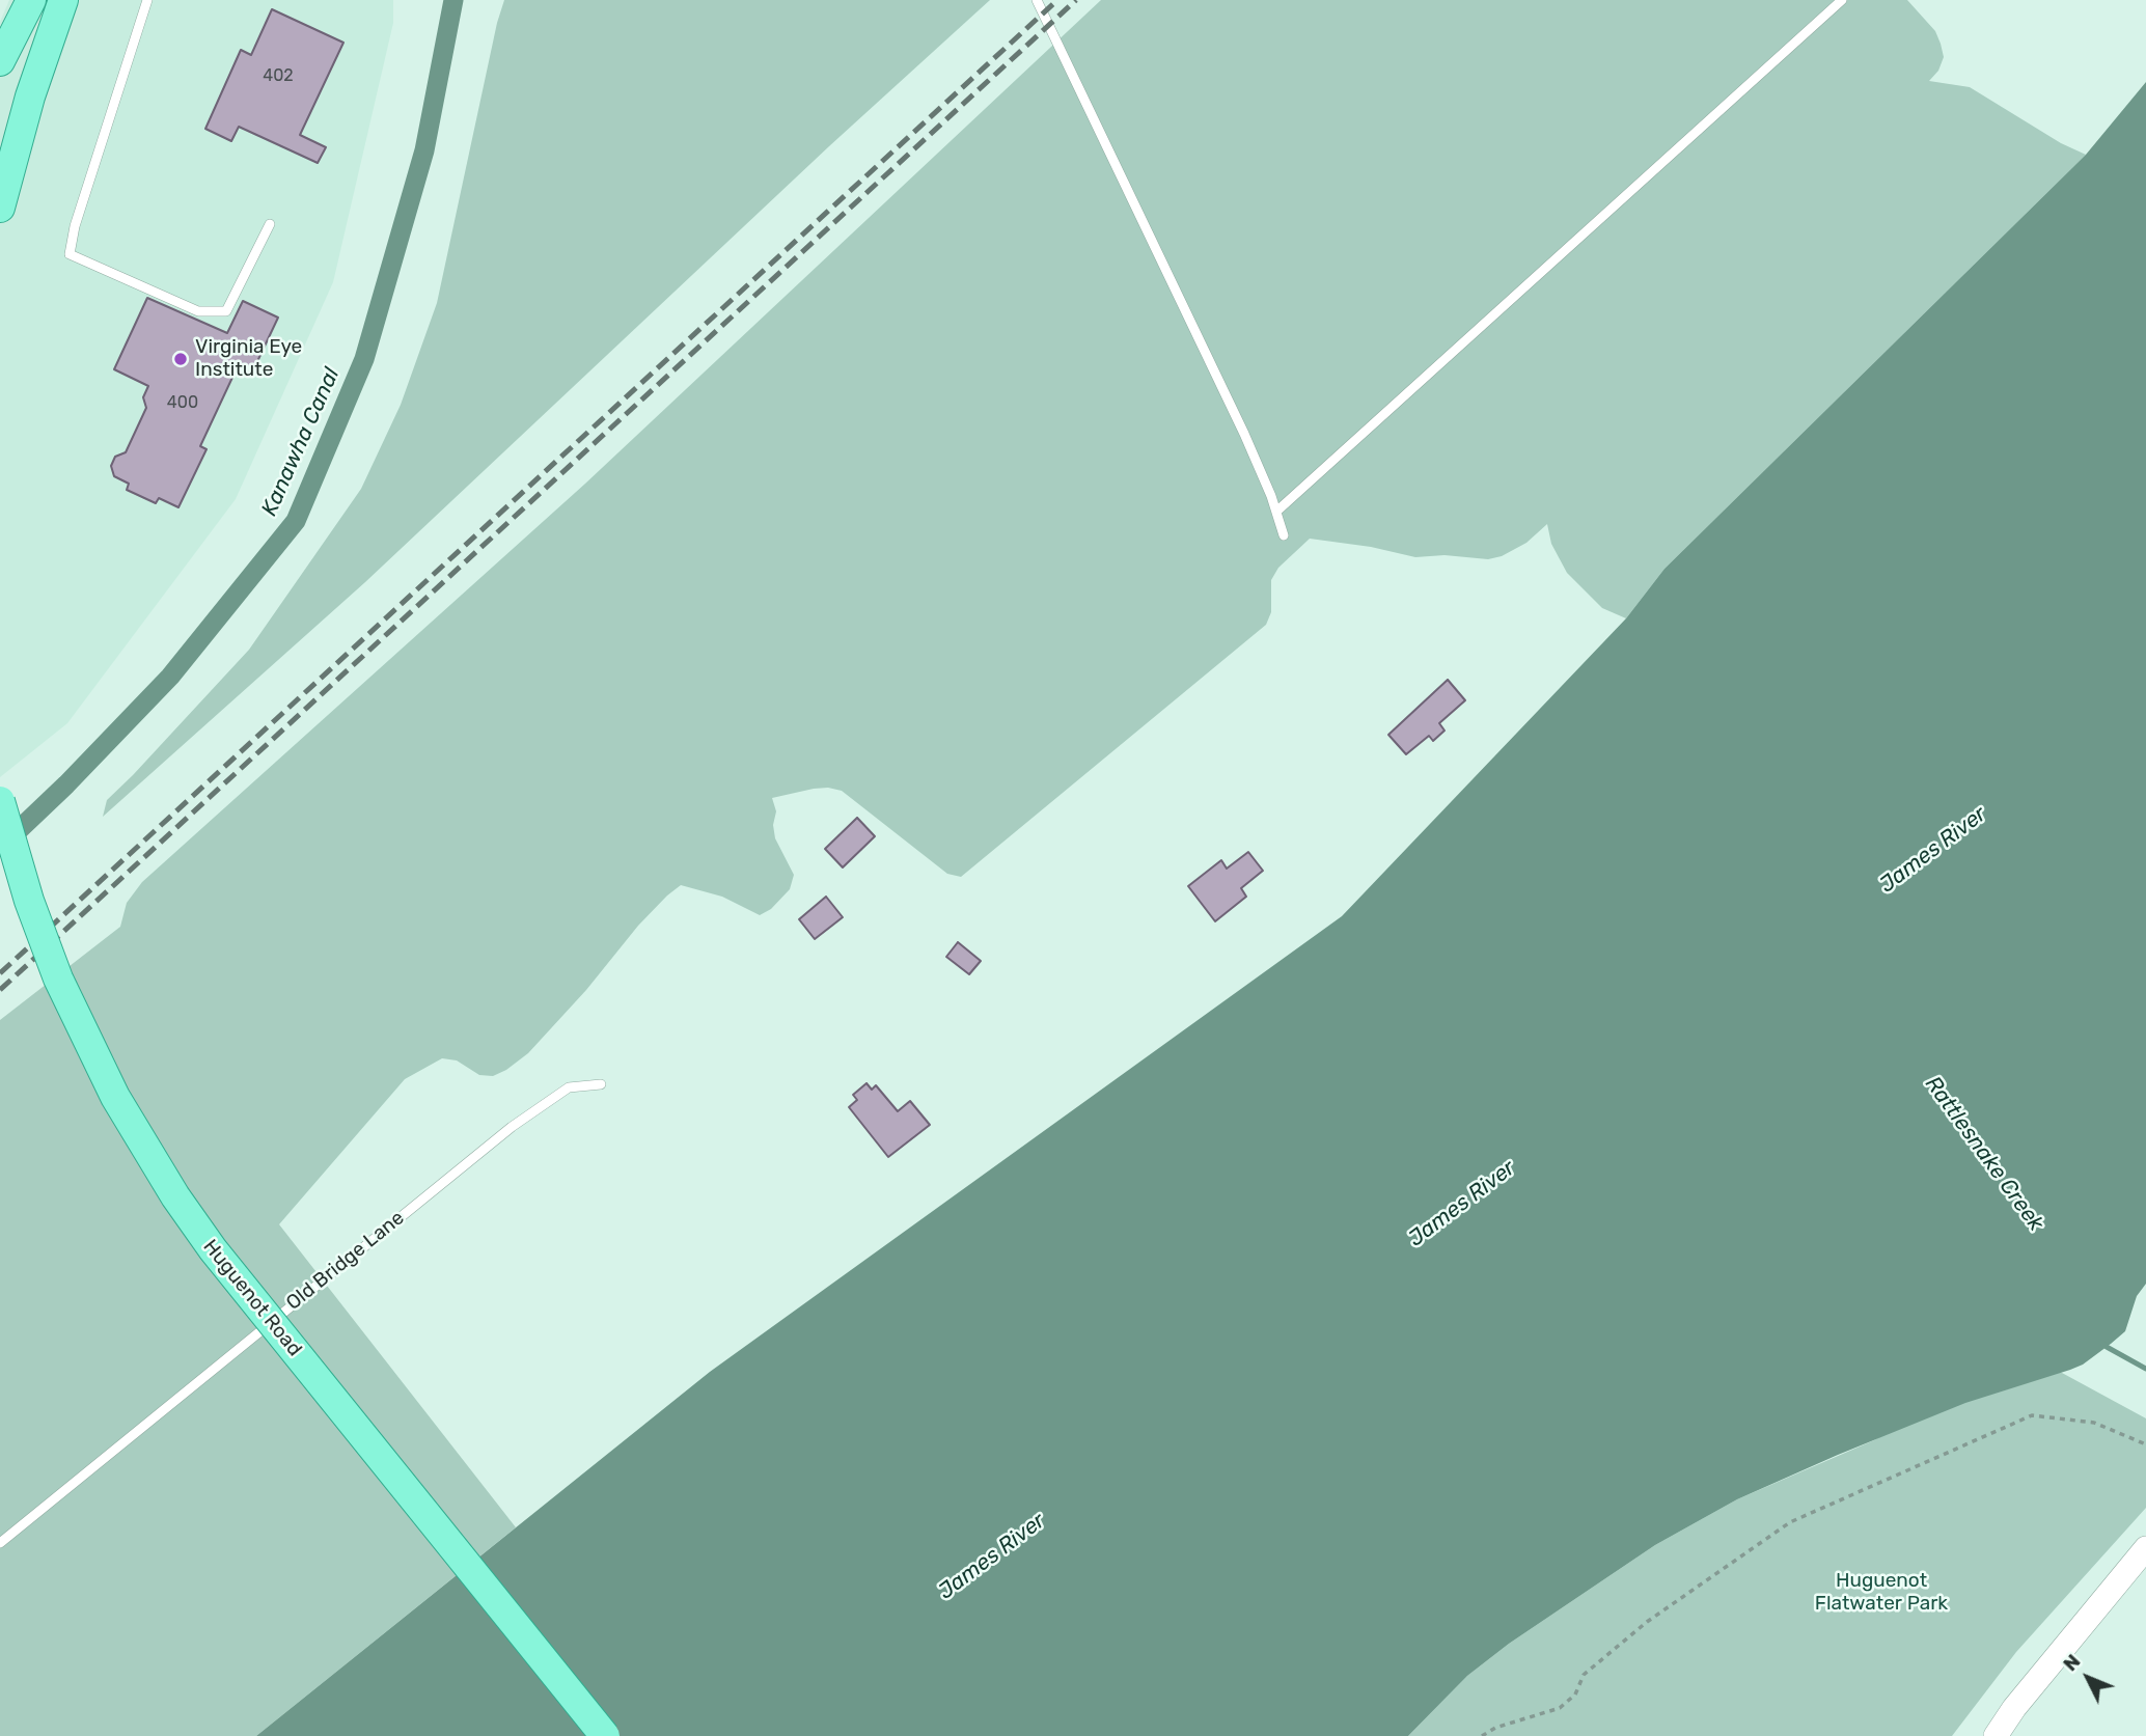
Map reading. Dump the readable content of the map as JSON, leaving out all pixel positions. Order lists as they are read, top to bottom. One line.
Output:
{"streets":{"main road":["Huguenot Road"],"lane":["Old Bridge Lane"]},"water":["Kanawha Canal","James River","Rattlesnake Creek"],"parks":["Huguenot Flatwater Park"],"places":["Virginia Eye Institute"],"house_numbers":["402","400"],"north":"top left"}
